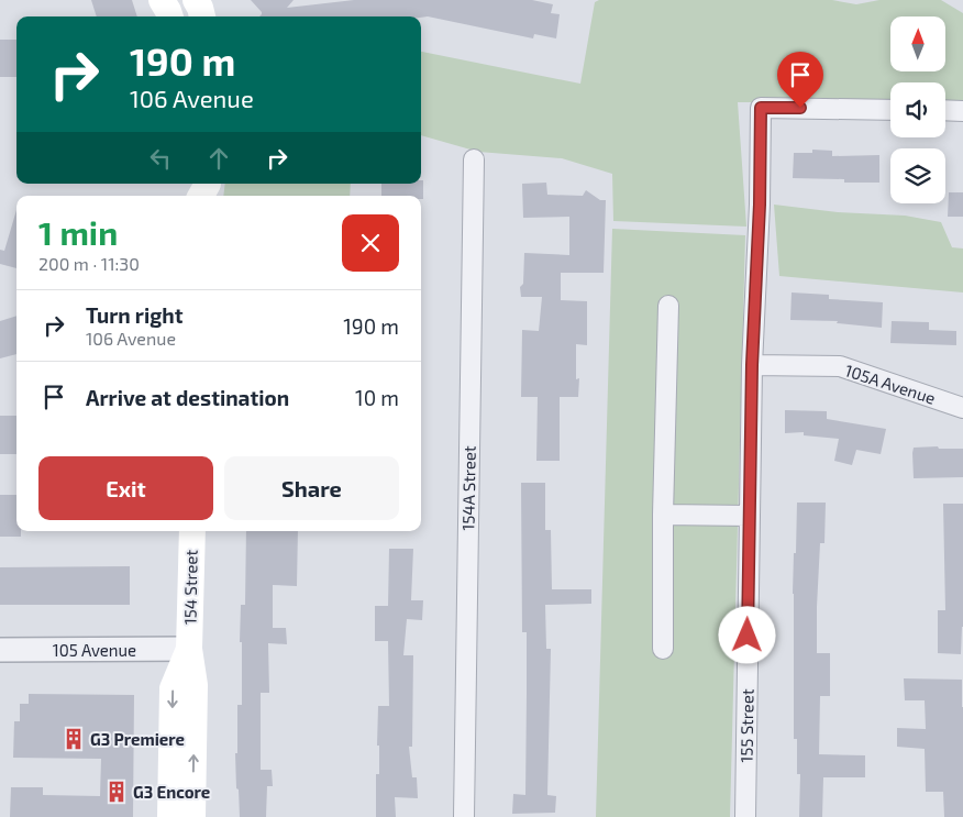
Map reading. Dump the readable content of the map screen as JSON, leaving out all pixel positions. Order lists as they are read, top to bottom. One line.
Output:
{"streets":{"main road":["154 Street"],"street":["105A Avenue","154A Street","105 Avenue","155 Street"]},"crossings":[["105A Avenue","155 Street"],["154 Street","105 Avenue"]],"places":{"building":["G3 Premiere","G3 Encore"]},"north":"top","page":{"turn":["190 m","106 Avenue"],"heading":["1 min","200 m · 11:30"],"list":[{"name":"Turn right","note":"106 Avenue","value":"190 m"},{"name":"Arrive at destination","value":"10 m"}],"buttons":["Exit","Share"]}}
